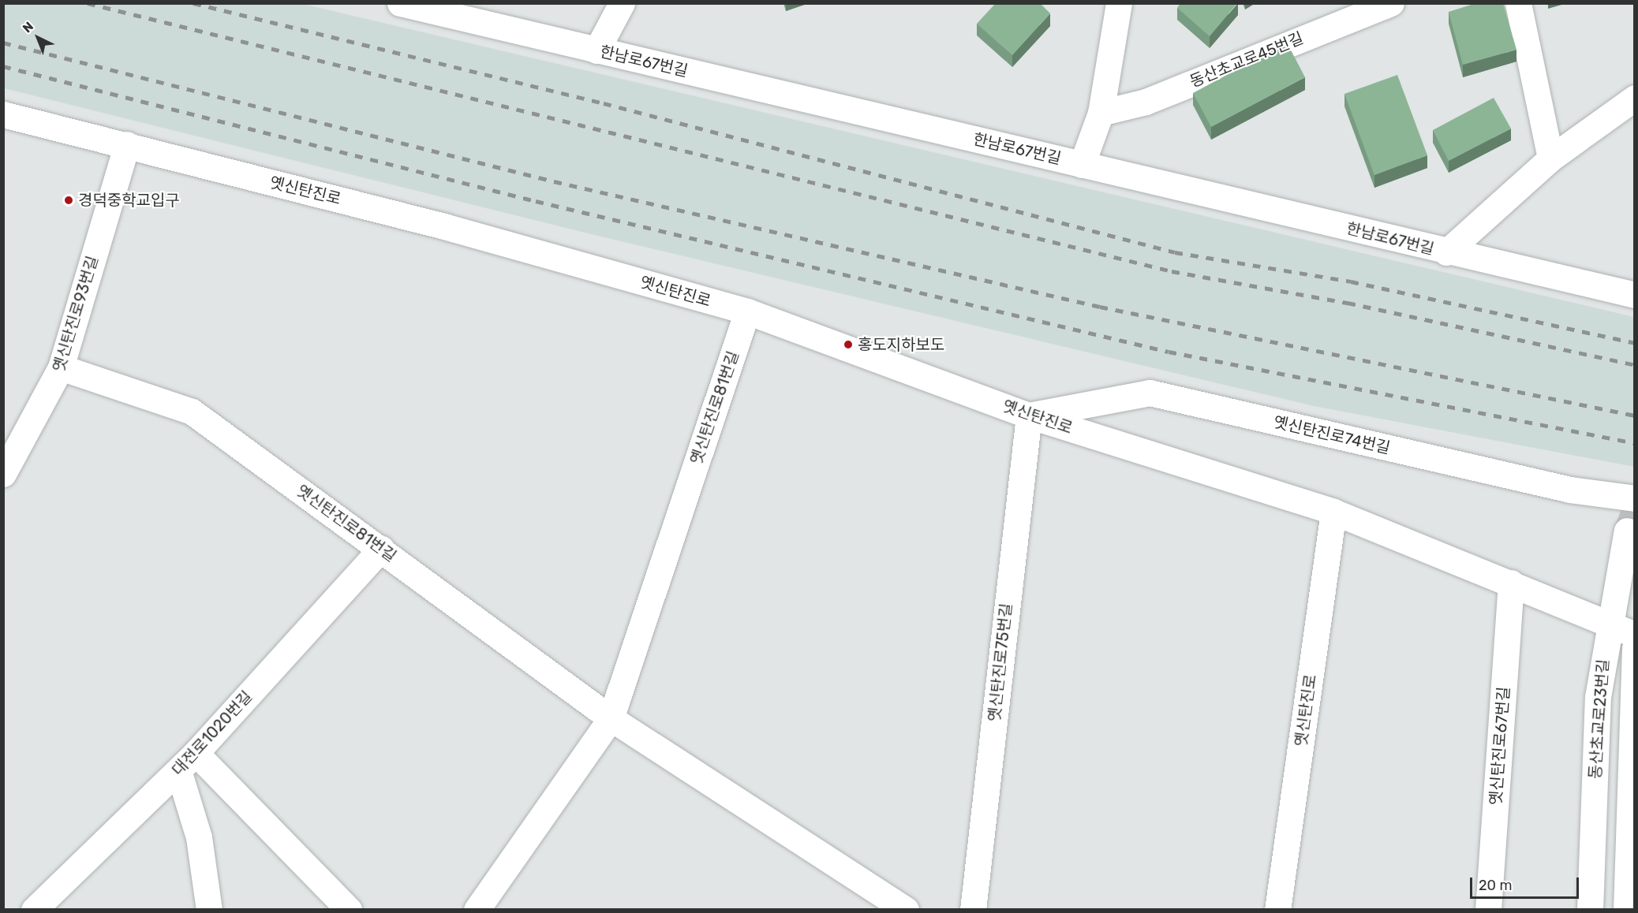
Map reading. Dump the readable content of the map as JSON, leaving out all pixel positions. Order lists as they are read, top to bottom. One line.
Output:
{"streets":{"street":["동산초교로45번길","한남로67번길","옛신탄진로","옛신탄진로93번길","옛신탄진로81번길","옛신탄진로74번길","옛신탄진로75번길","동산초교로23번길","대전로1020번길","옛신탄진로67번길"]},"crossings":[["옛신탄진로","옛신탄진로93번길"],["옛신탄진로","옛신탄진로81번길"],["옛신탄진로","옛신탄진로74번길"],["옛신탄진로","옛신탄진로75번길"],["옛신탄진로","동산초교로23번길"],["옛신탄진로","옛신탄진로67번길"],["옛신탄진로93번길","옛신탄진로81번길"],["옛신탄진로81번길","대전로1020번길"],["옛신탄진로74번길","옛신탄진로75번길"]],"places":["경덕중학교입구","홍도지하보도"],"scale_bar":"20 m","north":"top left"}
